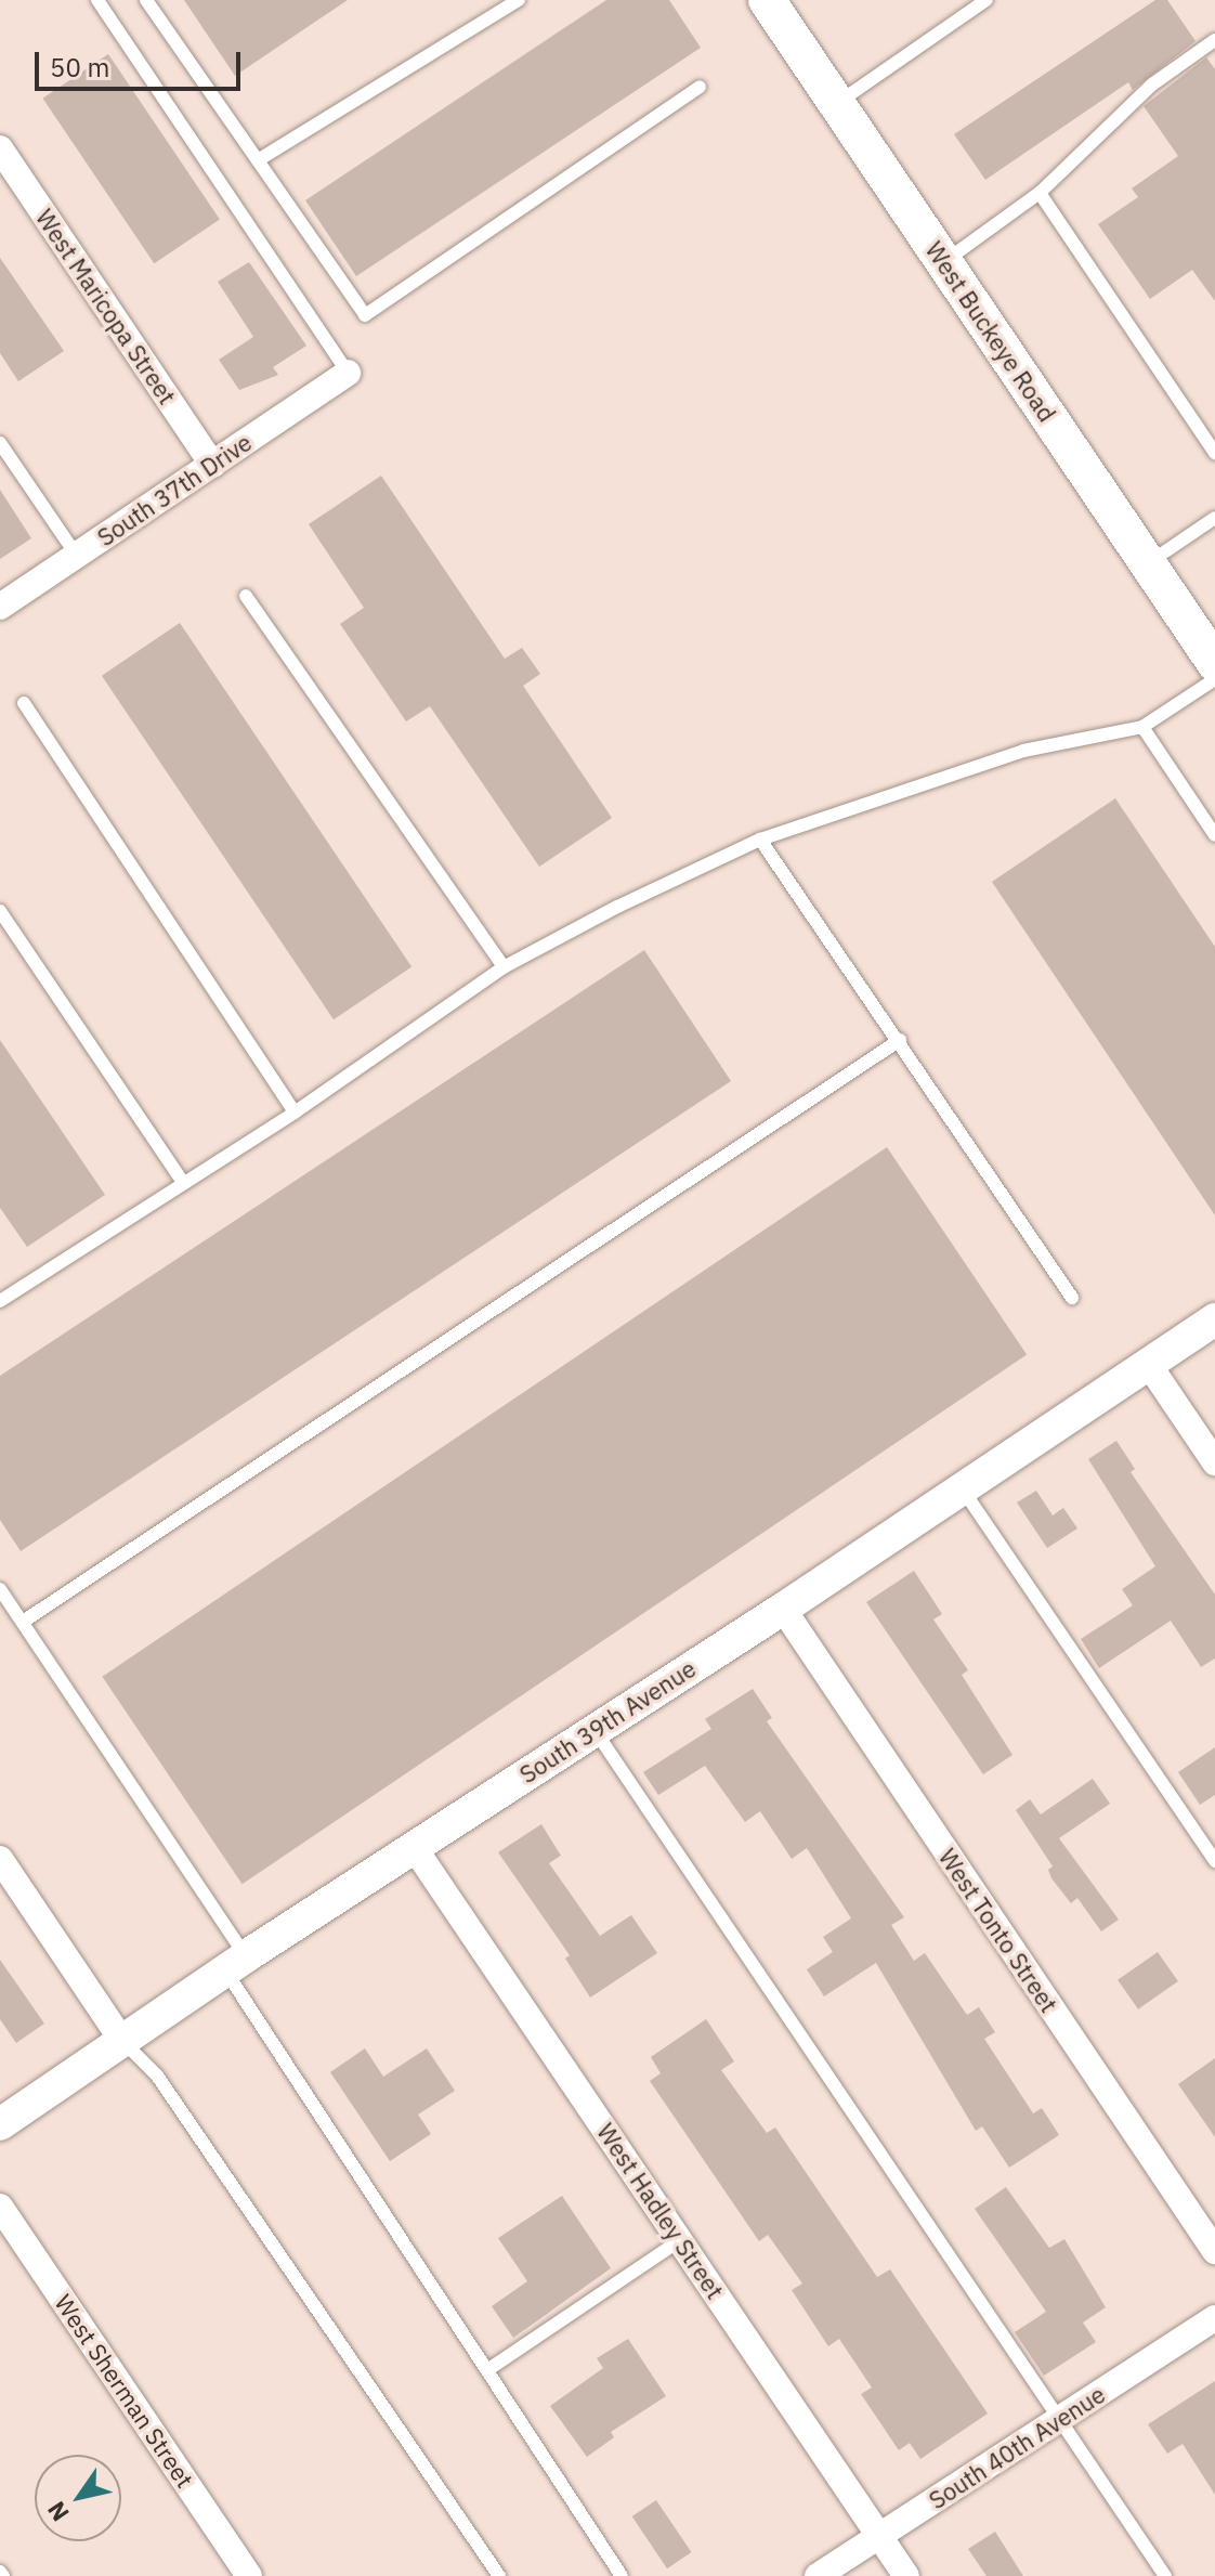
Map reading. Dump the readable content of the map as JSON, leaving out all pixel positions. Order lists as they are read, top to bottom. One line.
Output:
{"streets":{"main road":["West Buckeye Road"],"street":["West Maricopa Street","South 37th Drive","South 39th Avenue","West Tonto Street","West Hadley Street","West Sherman Street","South 40th Avenue"]},"crossings":[["West Maricopa Street","South 37th Drive"],["South 39th Avenue","West Tonto Street"],["South 39th Avenue","West Hadley Street"],["West Hadley Street","South 40th Avenue"]],"scale_bar":"50 m","north":"bottom left"}
